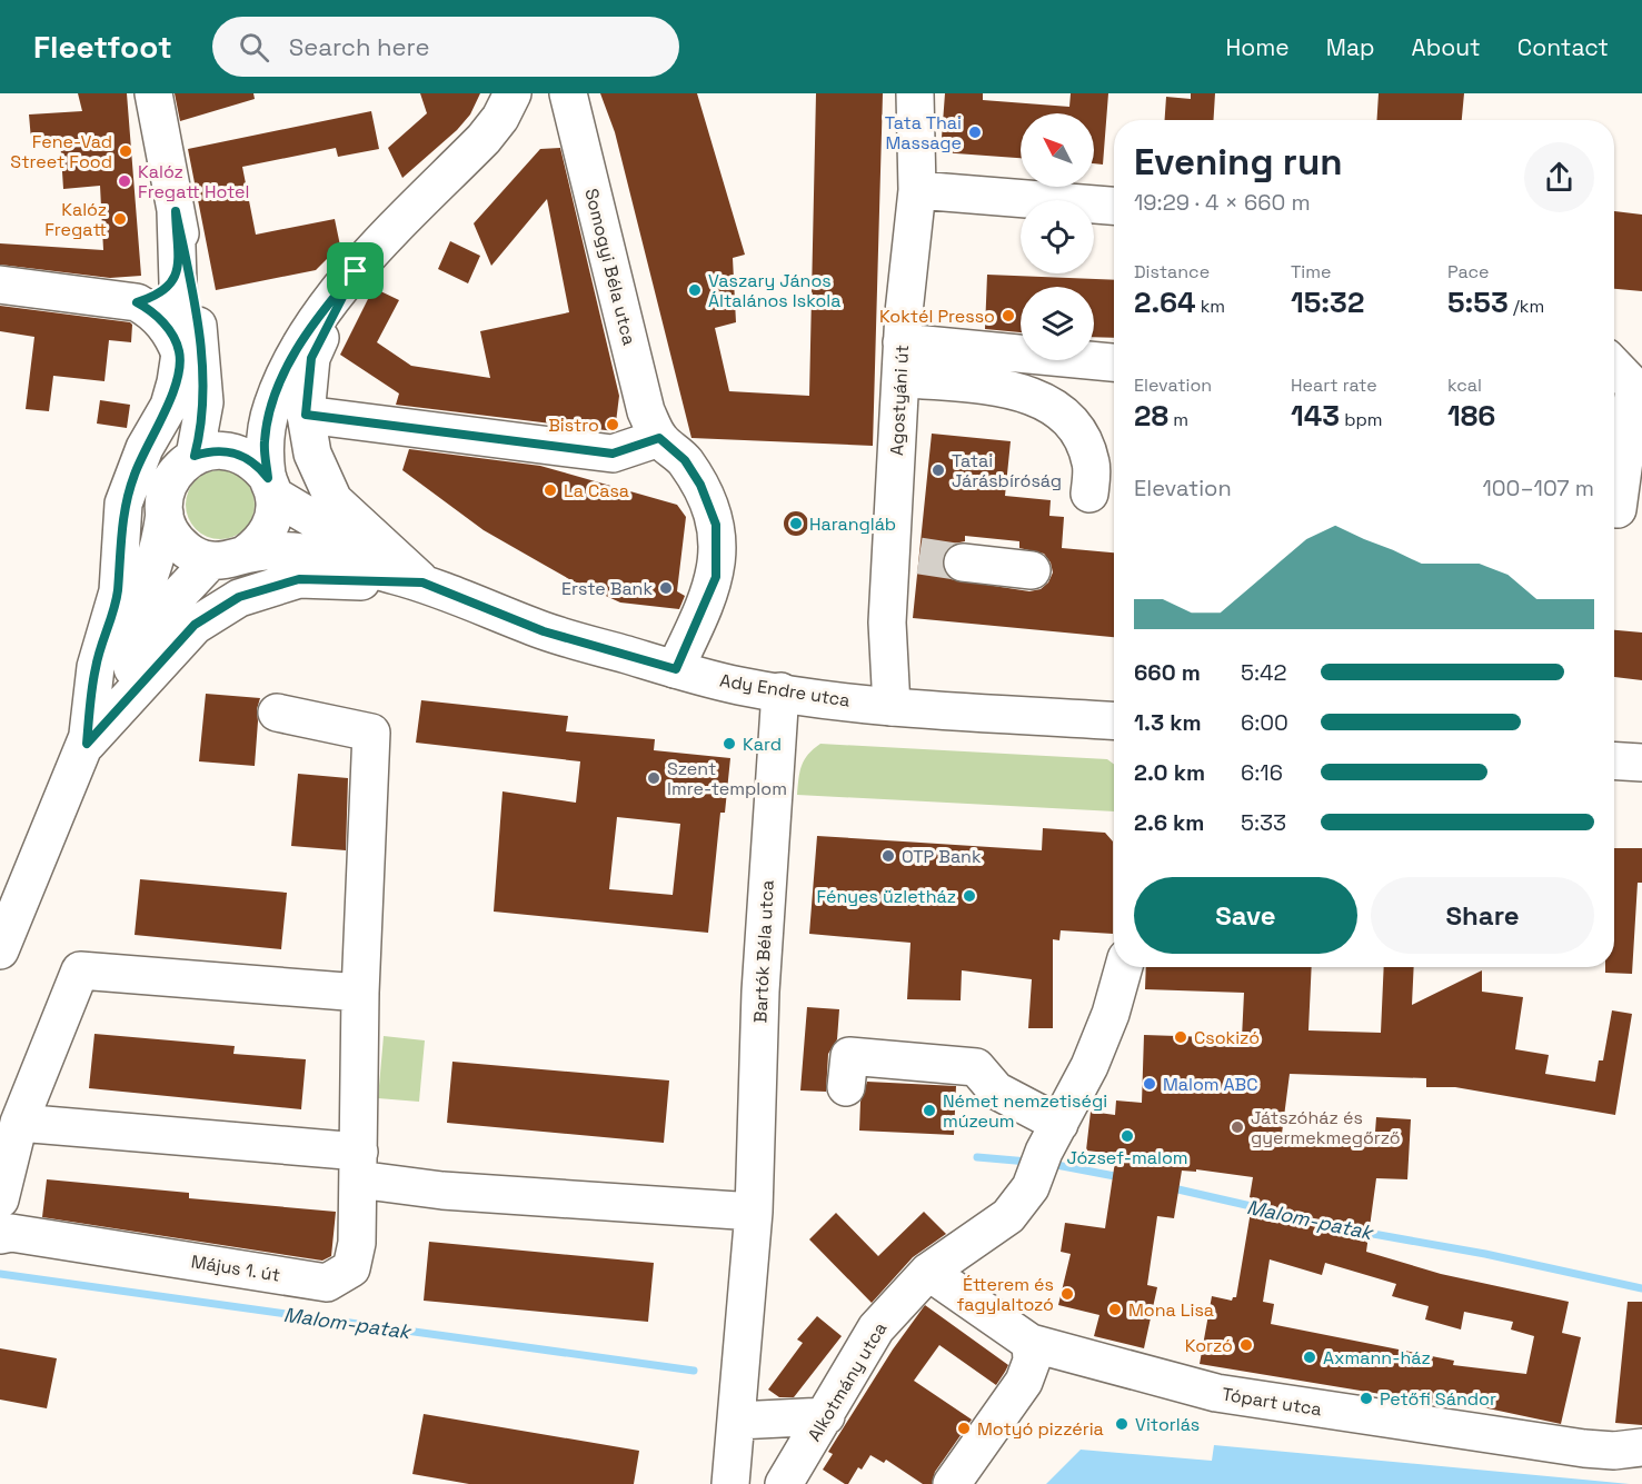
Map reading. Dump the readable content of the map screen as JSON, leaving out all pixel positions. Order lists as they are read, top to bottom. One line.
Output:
{"streets":{"street":["Somogyi Béla utca","Agostyáni út","Ady Endre utca","Bartók Béla utca","Május 1. út","Alkotmány utca","Tópart utca"]},"crossings":[["Agostyáni út","Ady Endre utca"],["Ady Endre utca","Bartók Béla utca"],["Alkotmány utca","Tópart utca"]],"water":["Malom-patak"],"places":["Tata Thai Massage","Fene-Vad Street Food","Kalóz Fregatt Hotel","Kalóz Fregatt","Vaszary János Általános Iskola","Koktél Presso","Bistro","Tatai Járásbíróság","La Casa","Harangláb","Erste Bank","Kard","Szent Imre-templom","OTP Bank","Fényes üzletház","Csokizó","Malom ABC","Német nemzetiségi múzeum","Játszóház és gyermekmegőrző","József-malom","Étterem és fagylaltozó","Mona Lisa","Korzó","Axmann-ház","Petőfi Sándor","Vitorlás","Motyó pizzéria"],"north":"top left","page":{"header":"Fleetfoot","search":"Search here","nav":["Home","Map","About","Contact"],"heading":["Evening run","19:29 · 4 × 660 m"],"stats":[["Distance","2.64 km"],["Time","15:32"],["Pace","5:53 /km"],["Elevation","28 m"],["Heart rate","143 bpm"],["kcal","186"]],"chart":["Elevation","100–107 m"],"list":[{"name":"660 m","note":"5:42"},{"name":"1.3 km","note":"6:00"},{"name":"2.0 km","note":"6:16"},{"name":"2.6 km","note":"5:33"}],"buttons":["Save","Share"]}}
